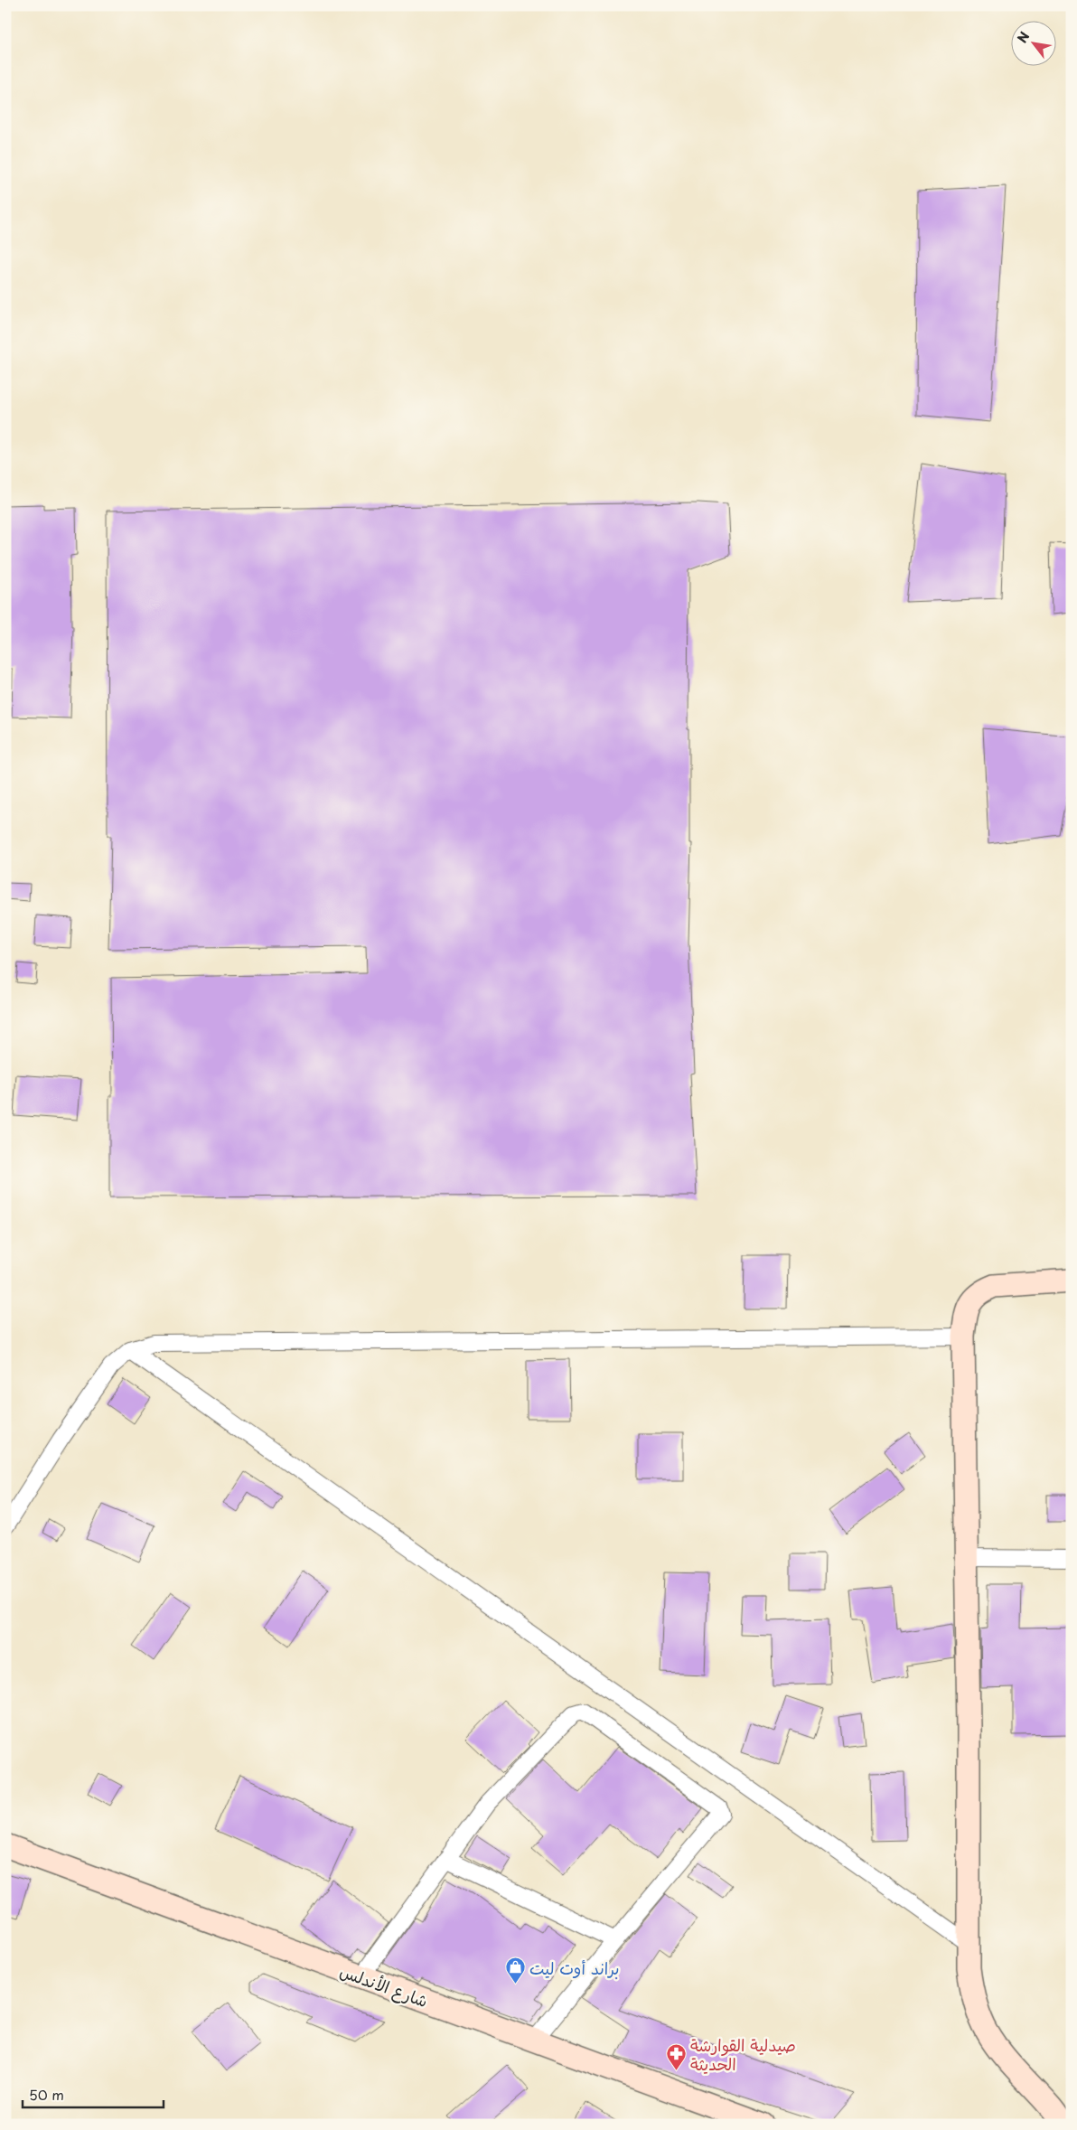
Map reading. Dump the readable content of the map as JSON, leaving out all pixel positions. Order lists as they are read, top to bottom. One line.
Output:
{"streets":{"main road":["شارع الأندلس"]},"places":{"shop":["براند أوت ليت"],"pharmacy":["صيدلية القوارشة الحديثة"]},"scale_bar":"50 m","north":"top left"}
